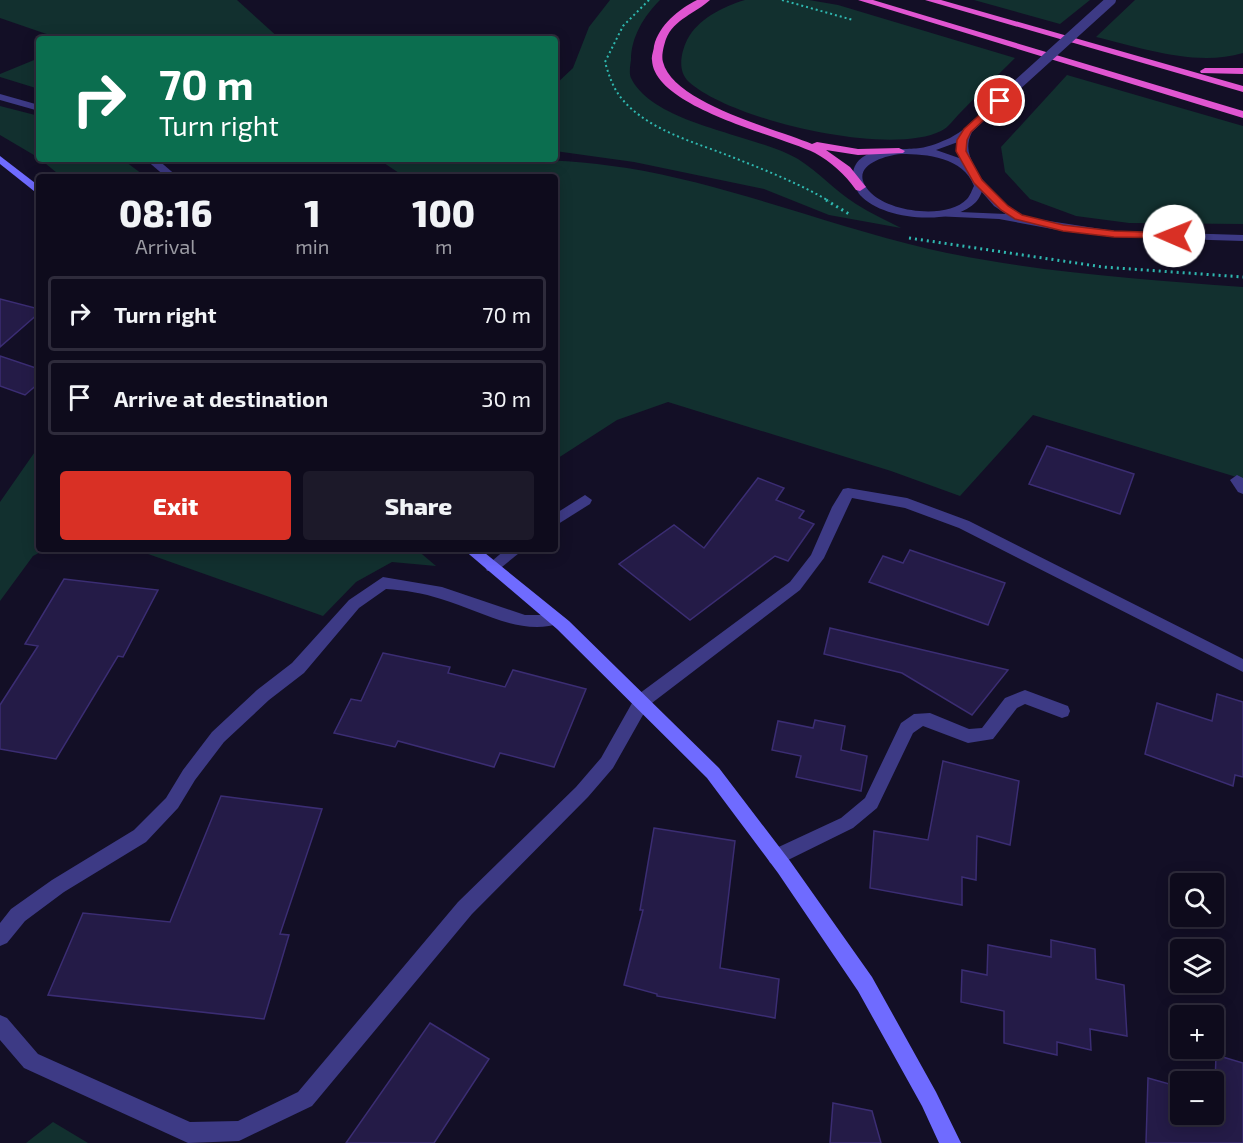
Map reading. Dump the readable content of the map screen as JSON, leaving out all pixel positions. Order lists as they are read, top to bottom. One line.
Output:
{"page":{"turn":["70 m","Turn right"],"eta":["08:16","Arrival","1","min","100","m"],"list":[{"name":"Turn right","value":"70 m"},{"name":"Arrive at destination","value":"30 m"}],"buttons":["Exit","Share"],"map_buttons":["+","−"]}}
